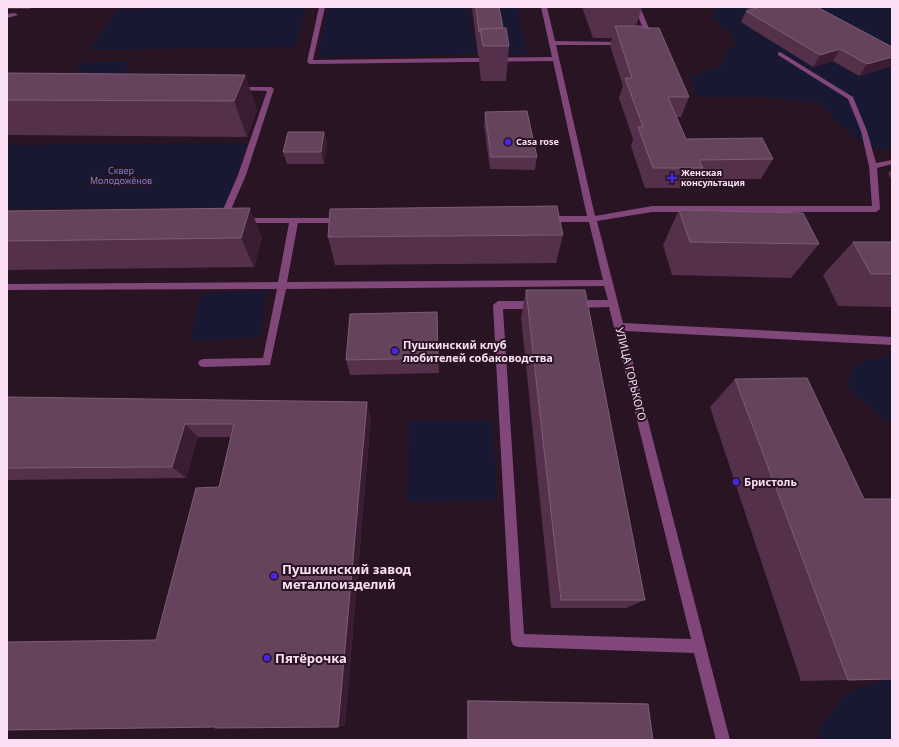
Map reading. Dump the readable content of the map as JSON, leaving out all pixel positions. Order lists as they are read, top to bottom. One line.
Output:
{"streets":{"street":["УЛИЦА ГОРЬКОГО"]},"parks":["Сквер Молодожёнов"],"places":{"other":["Casa rose","Пушкинский клуб любителей собаководства","Бристоль","Пушкинский завод металлоизделий","Пятёрочка"],"health":["Женская консультация"]}}
